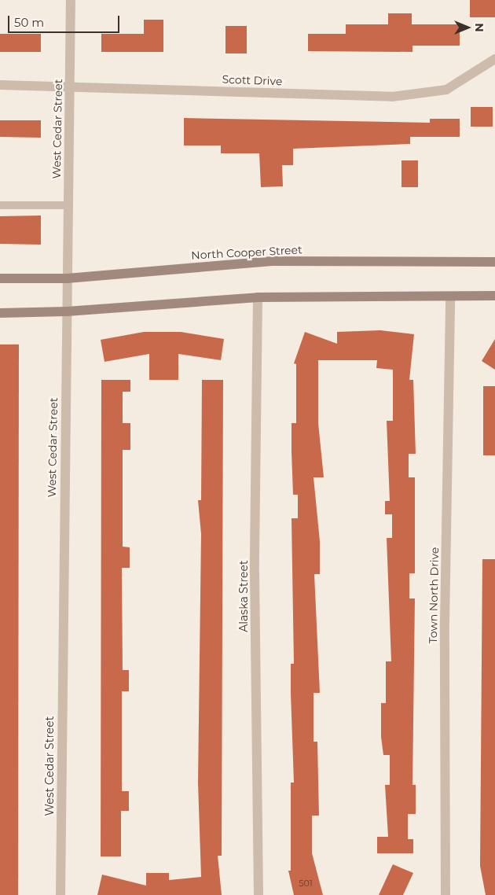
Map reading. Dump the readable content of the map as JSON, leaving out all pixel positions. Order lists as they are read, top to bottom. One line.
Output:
{"streets":{"main road":["North Cooper Street"],"street":["Scott Drive","West Cedar Street","Town North Drive","Alaska Street"]},"crossings":[["Scott Drive","West Cedar Street"],["West Cedar Street","North Cooper Street"]],"house_numbers":["501"],"scale_bar":"50 m","north":"right"}
